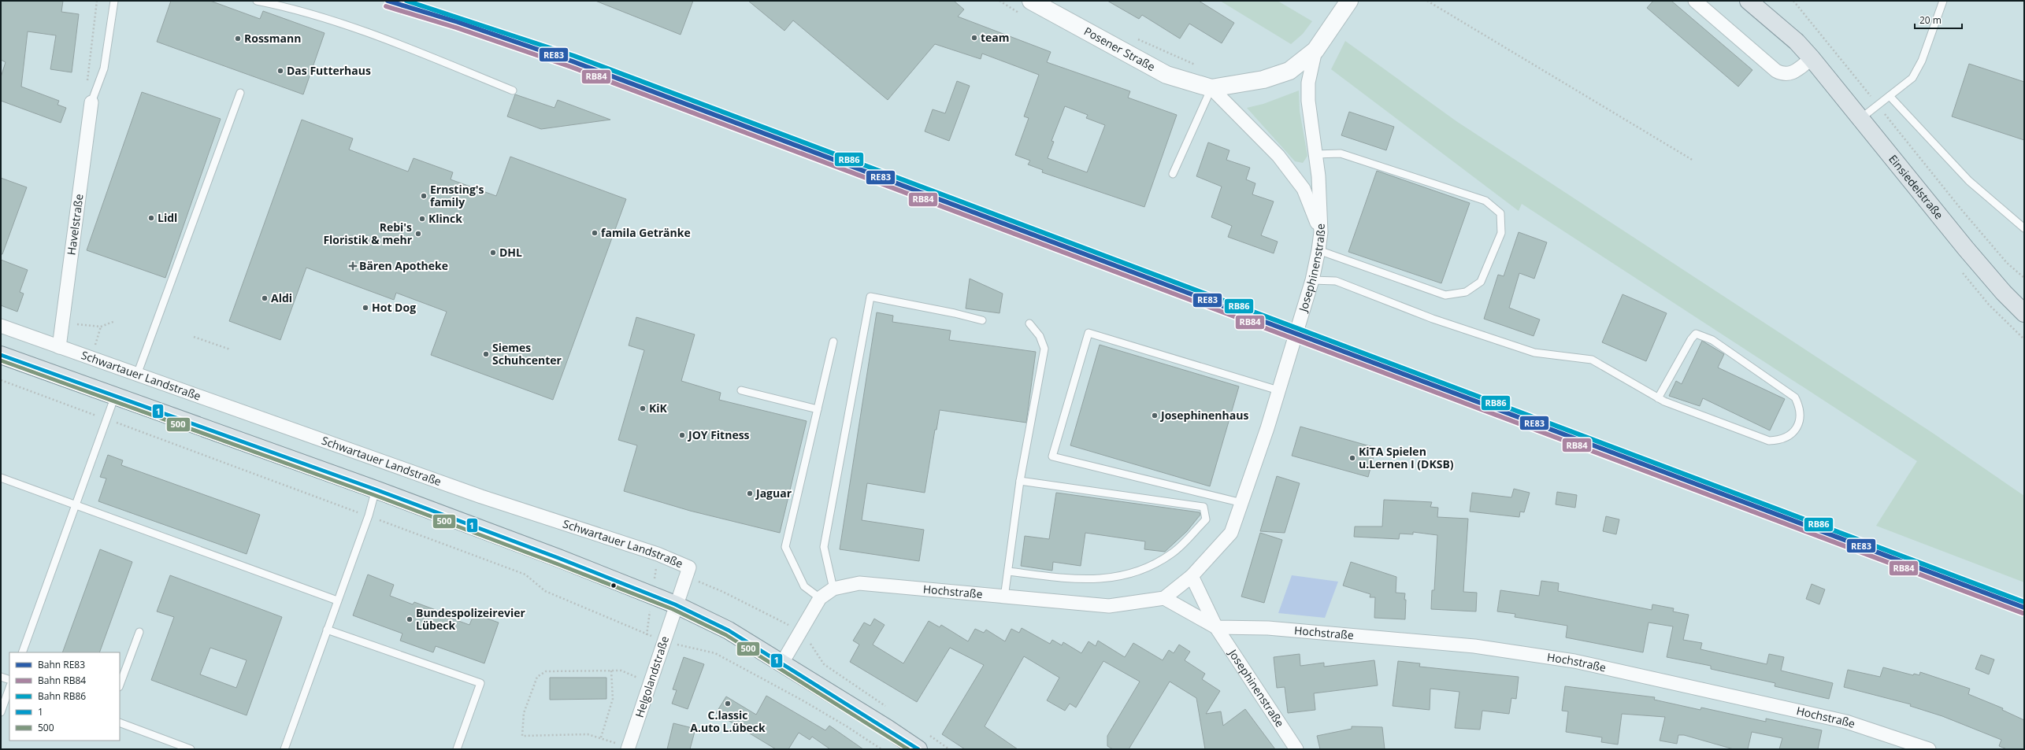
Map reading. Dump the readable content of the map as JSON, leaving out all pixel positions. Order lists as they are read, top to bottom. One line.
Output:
{"streets":{"main road":["Einsiedelstraße"],"street":["Posener Straße","Havelstraße","Josephinenstraße","Schwartauer Landstraße","Hochstraße","Helgolandstraße"]},"crossings":[["Posener Straße","Josephinenstraße"],["Havelstraße","Schwartauer Landstraße"],["Josephinenstraße","Hochstraße"],["Schwartauer Landstraße","Helgolandstraße"]],"places":{"other":["team","Rossmann","Das Futterhaus","Ernsting's family","Lidl","Klinck","famila Getränke","Rebi's Floristik & mehr","DHL","Aldi","Hot Dog","Siemes Schuhcenter","KiK","Josephinenhaus","JOY Fitness","KiTA Spielen u.Lernen I (DKSB)","Jaguar","Bundespolizeirevier Lübeck","C.lassic A.uto L.übeck"],"health":["Bären Apotheke"]},"lines":["rail line RE83","rail line RB86","rail line RB84","transit line 1","transit line 500"],"legend":["Bahn RE83","Bahn RB84","Bahn RB86","1","500"],"scale_bar":"20 m"}
